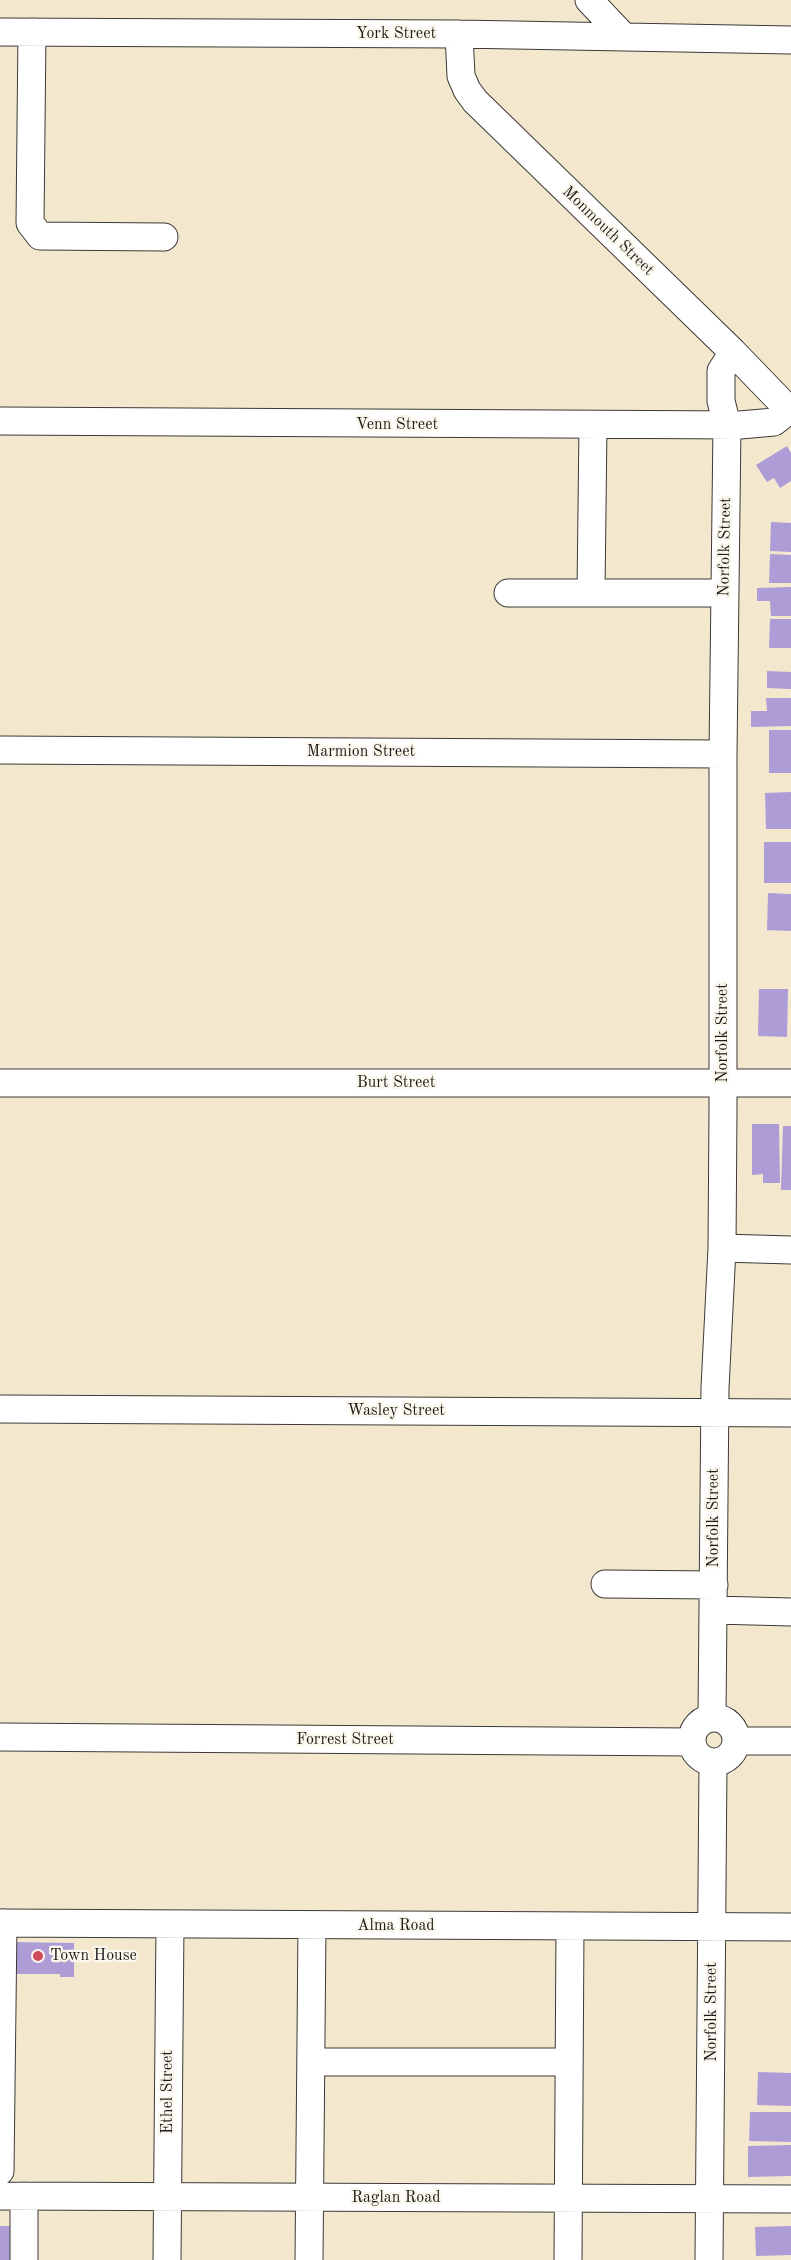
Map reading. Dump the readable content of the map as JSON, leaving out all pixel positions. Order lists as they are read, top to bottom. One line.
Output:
{"streets":{"street":["York Street","Monmouth Street","Venn Street","Norfolk Street","Marmion Street","Burt Street","Wasley Street","Forrest Street","Alma Road","Ethel Street","Raglan Road"]},"crossings":[["York Street","Monmouth Street"],["Monmouth Street","Venn Street"],["Monmouth Street","Norfolk Street"],["Venn Street","Norfolk Street"],["Norfolk Street","Marmion Street"],["Norfolk Street","Burt Street"],["Norfolk Street","Wasley Street"],["Norfolk Street","Forrest Street"],["Norfolk Street","Alma Road"],["Norfolk Street","Raglan Road"],["Alma Road","Ethel Street"],["Ethel Street","Raglan Road"]],"places":["Town House"]}
